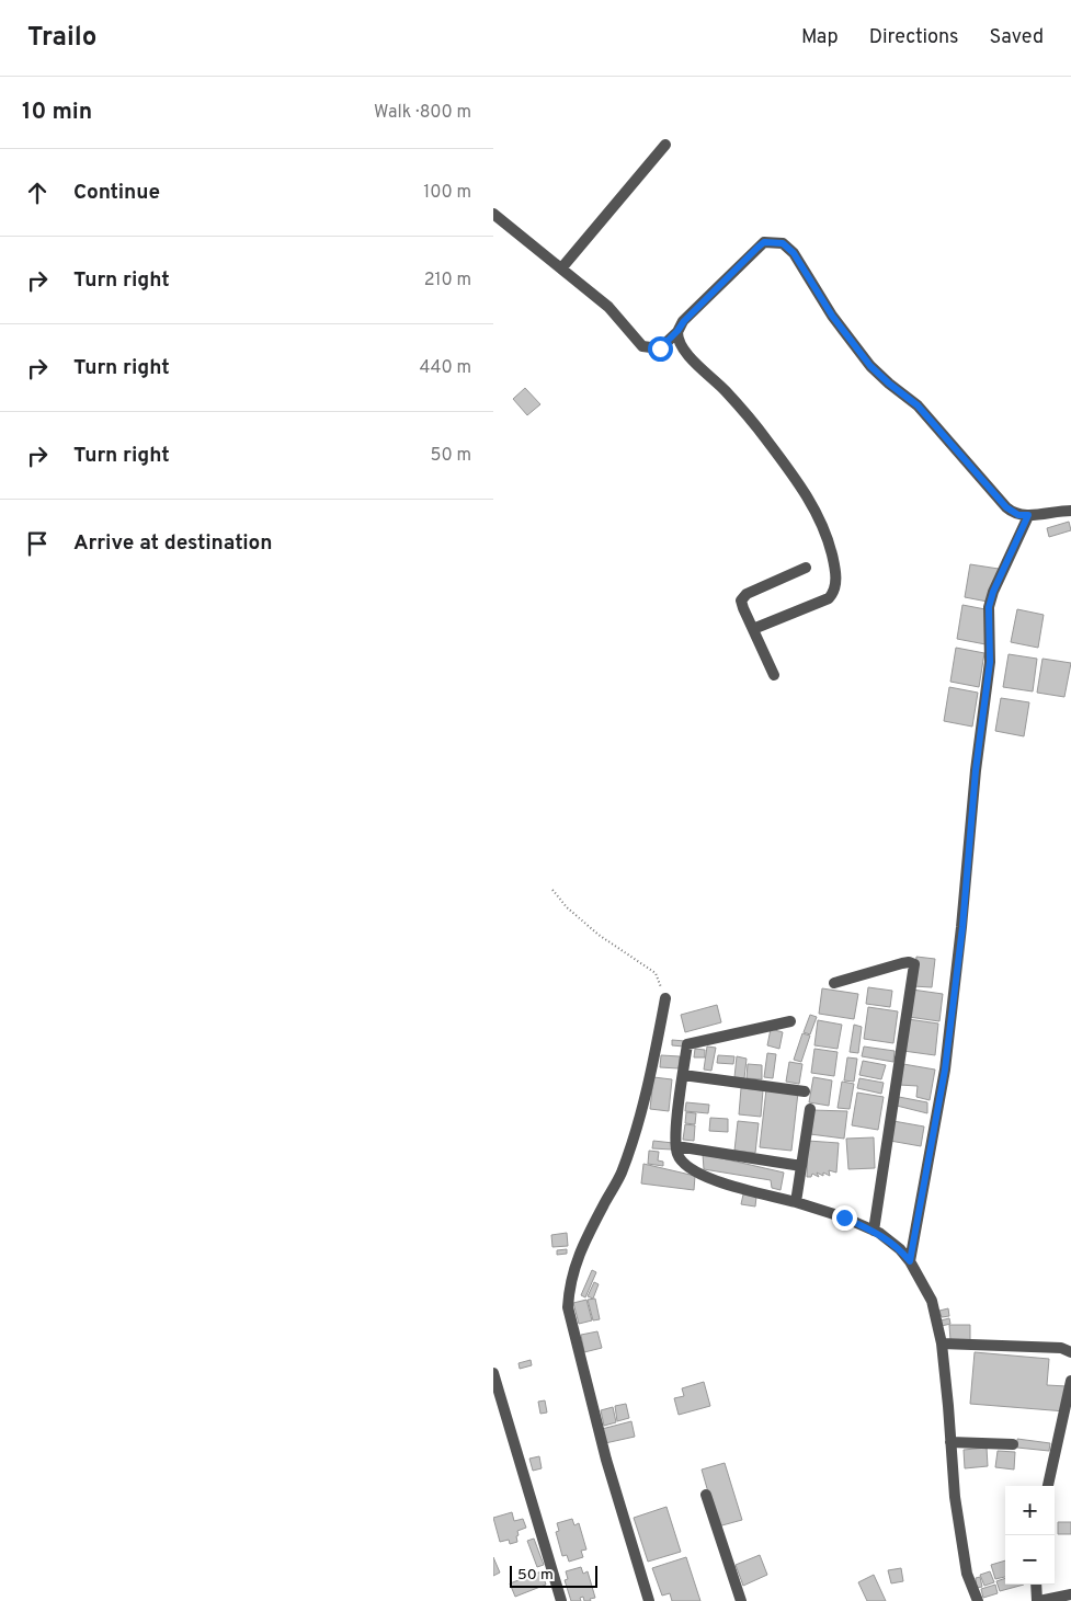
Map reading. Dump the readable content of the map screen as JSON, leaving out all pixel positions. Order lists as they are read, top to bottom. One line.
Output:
{"scale_bar":"50 m","page":{"header":"Trailo","nav":["Map","Directions","Saved"],"heading":["10 min","Walk · 800 m"],"list":[["Continue","100 m"],["Turn right","210 m"],["Turn right","440 m"],["Turn right","50 m"],"Arrive at destination"],"map_buttons":["+","−"],"scale":"50 m"}}
